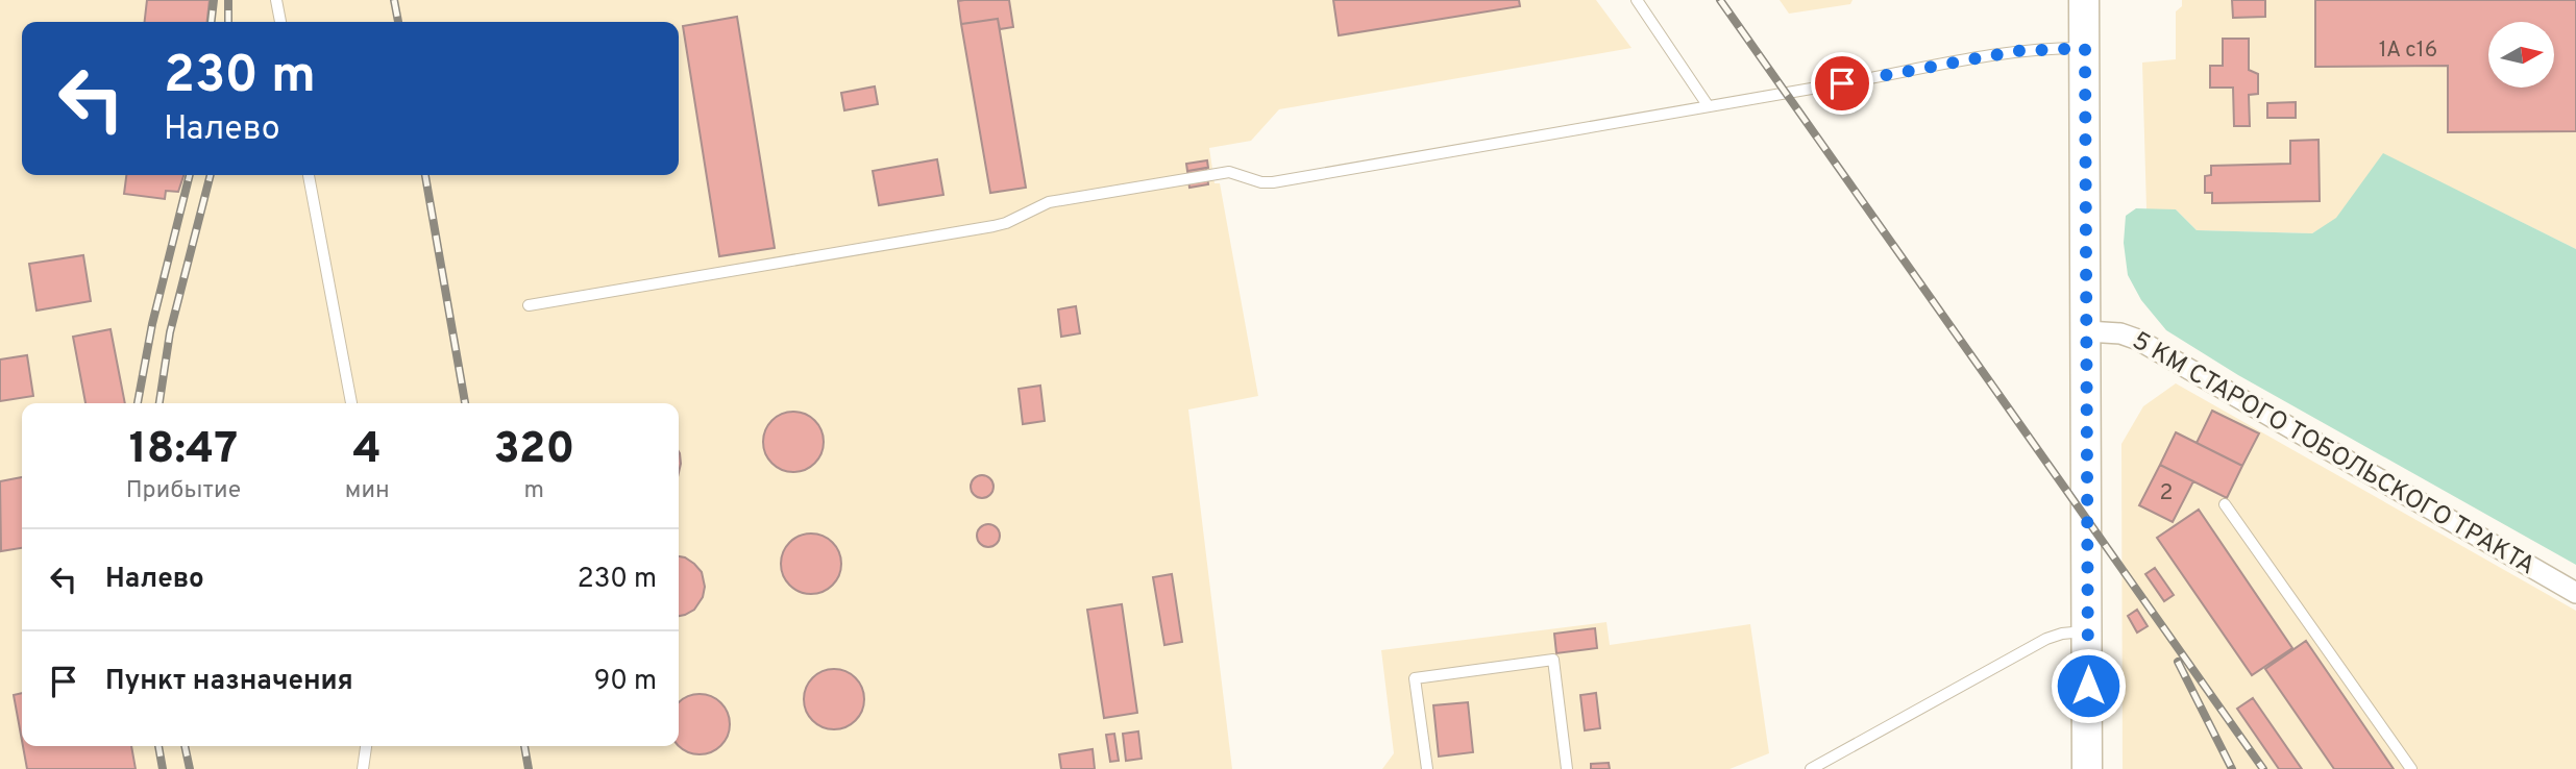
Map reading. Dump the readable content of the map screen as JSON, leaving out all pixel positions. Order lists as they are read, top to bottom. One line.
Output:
{"streets":{"street":["5 КМ СТАРОГО ТОБОЛЬСКОГО ТРАКТА"]},"house_numbers":["1А с16","2"],"north":"right","page":{"turn":["230 m","Налево"],"eta":["18:47","Прибытие","4","мин","320","m"],"list":[{"name":"Налево","value":"230 m"},{"name":"Пункт назначения","value":"90 m"}]}}
